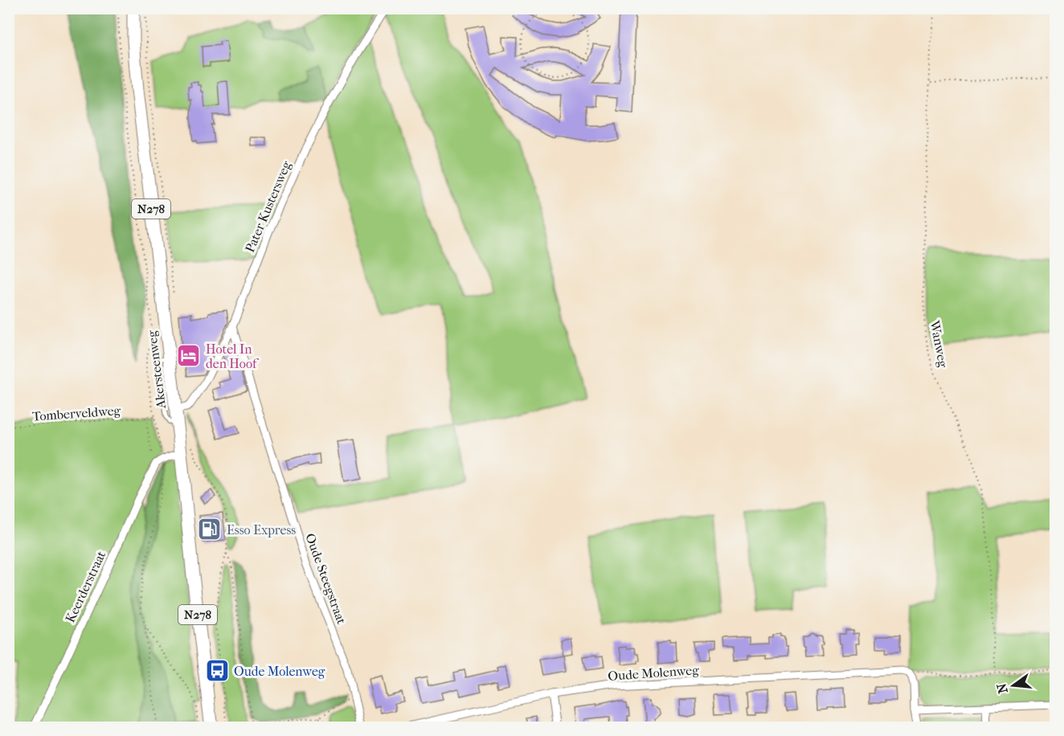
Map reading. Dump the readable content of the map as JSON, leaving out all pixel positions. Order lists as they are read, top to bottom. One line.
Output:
{"streets":{"main road":["N278","Akersteenweg"],"street":["Pater Kustersweg","Oude Steegstraat","Keerderstraat","Oude Molenweg"],"path":["Wanweg","Tomberveldweg"]},"crossings":[["Pater Kustersweg","Akersteenweg"],["Pater Kustersweg","Oude Steegstraat"]],"places":{"hotel":["Hotel In den Hoof"],"fuel station":["Esso Express"],"bus stop":["Oude Molenweg"]},"north":"left"}
